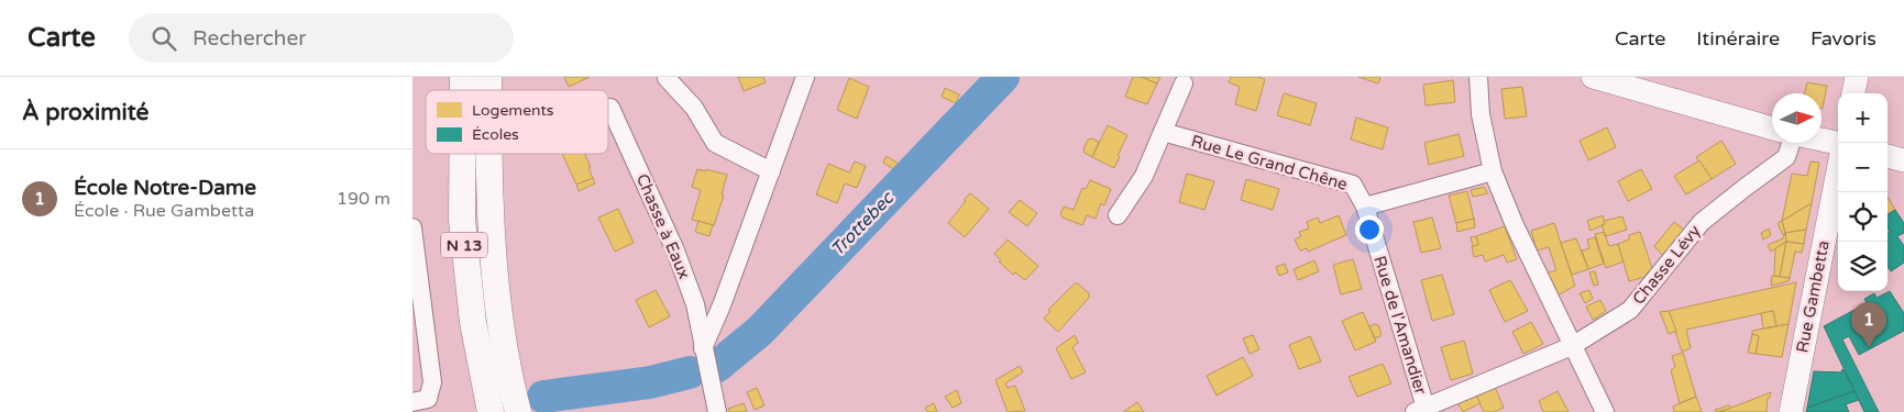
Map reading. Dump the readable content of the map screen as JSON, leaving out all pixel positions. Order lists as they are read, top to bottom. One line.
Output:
{"streets":{"highway":["N 13"],"main road":["Rue Gambetta"],"street":["Rue Le Grand Chêne","Chasse à Eaux","Chasse Lévy","Rue de l'Amandier"]},"crossings":[["Rue Le Grand Chêne","Rue de l'Amandier"],["Chasse Lévy","Rue de l'Amandier"]],"water":["Trottebec"],"legend":["Logements","Écoles"],"north":"right","page":{"header":"Carte","search":"Rechercher","nav":["Carte","Itinéraire","Favoris"],"heading":"À proximité","map_buttons":["+","−"],"list":[{"mark":"1","name":"École Notre-Dame","note":"École · Rue Gambetta","value":"190 m"}],"pins":"1"}}
